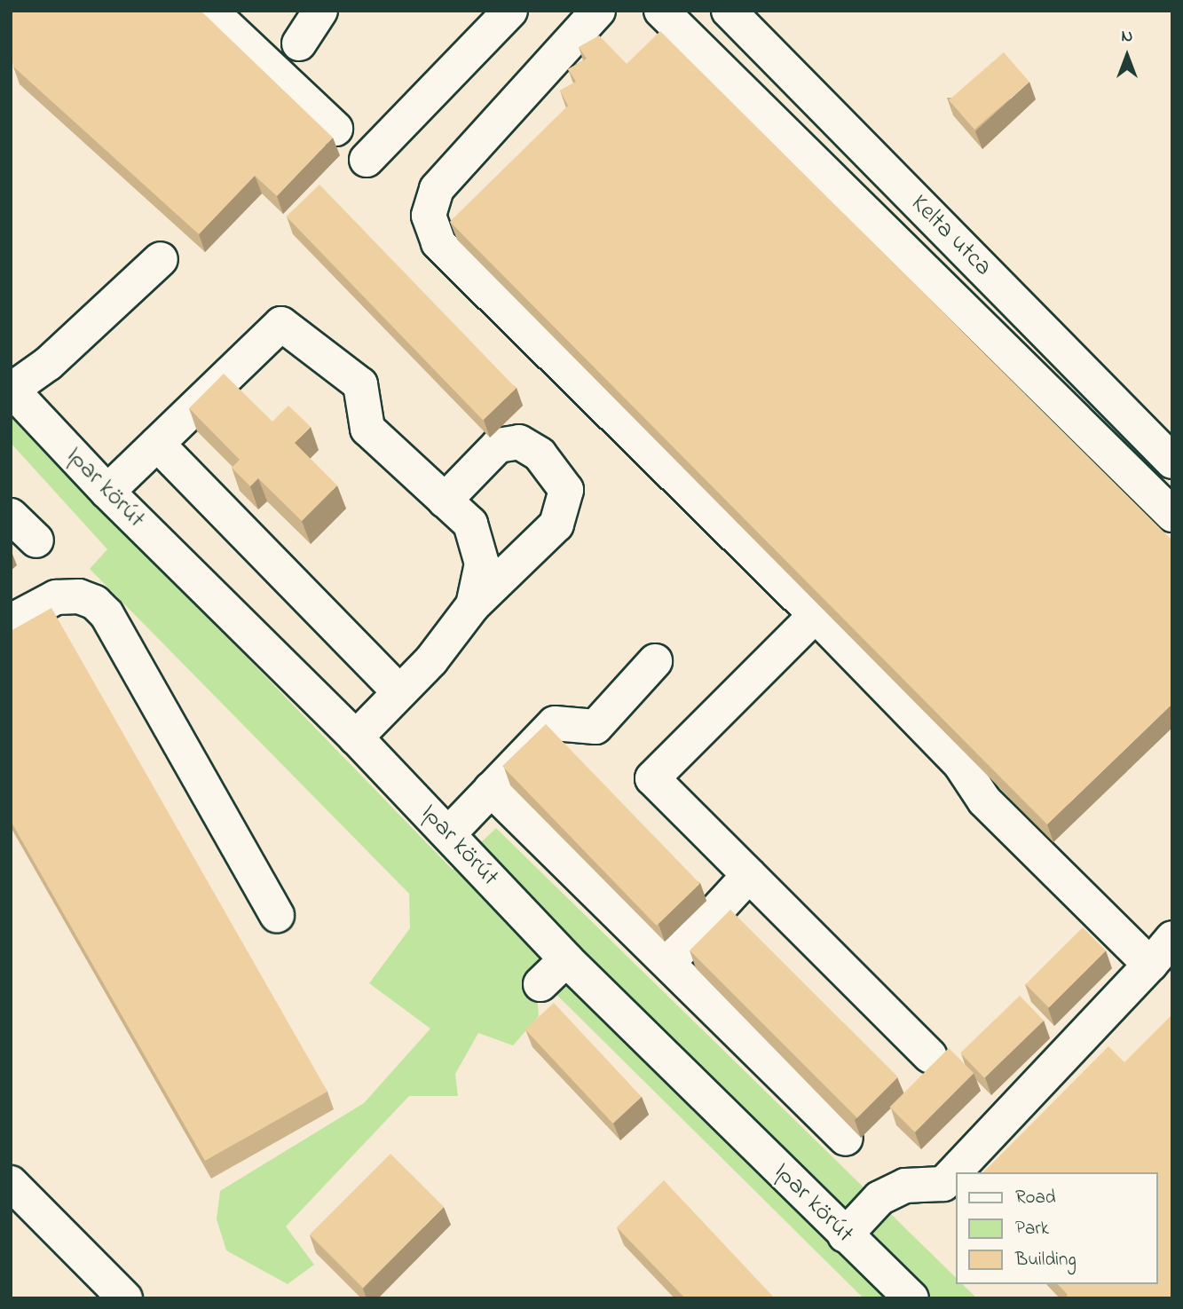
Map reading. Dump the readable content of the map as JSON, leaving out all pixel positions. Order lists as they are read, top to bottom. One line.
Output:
{"streets":{"street":["Kelta utca","Ipar körút"]},"legend":["Road","Park","Building"],"north":"top"}
